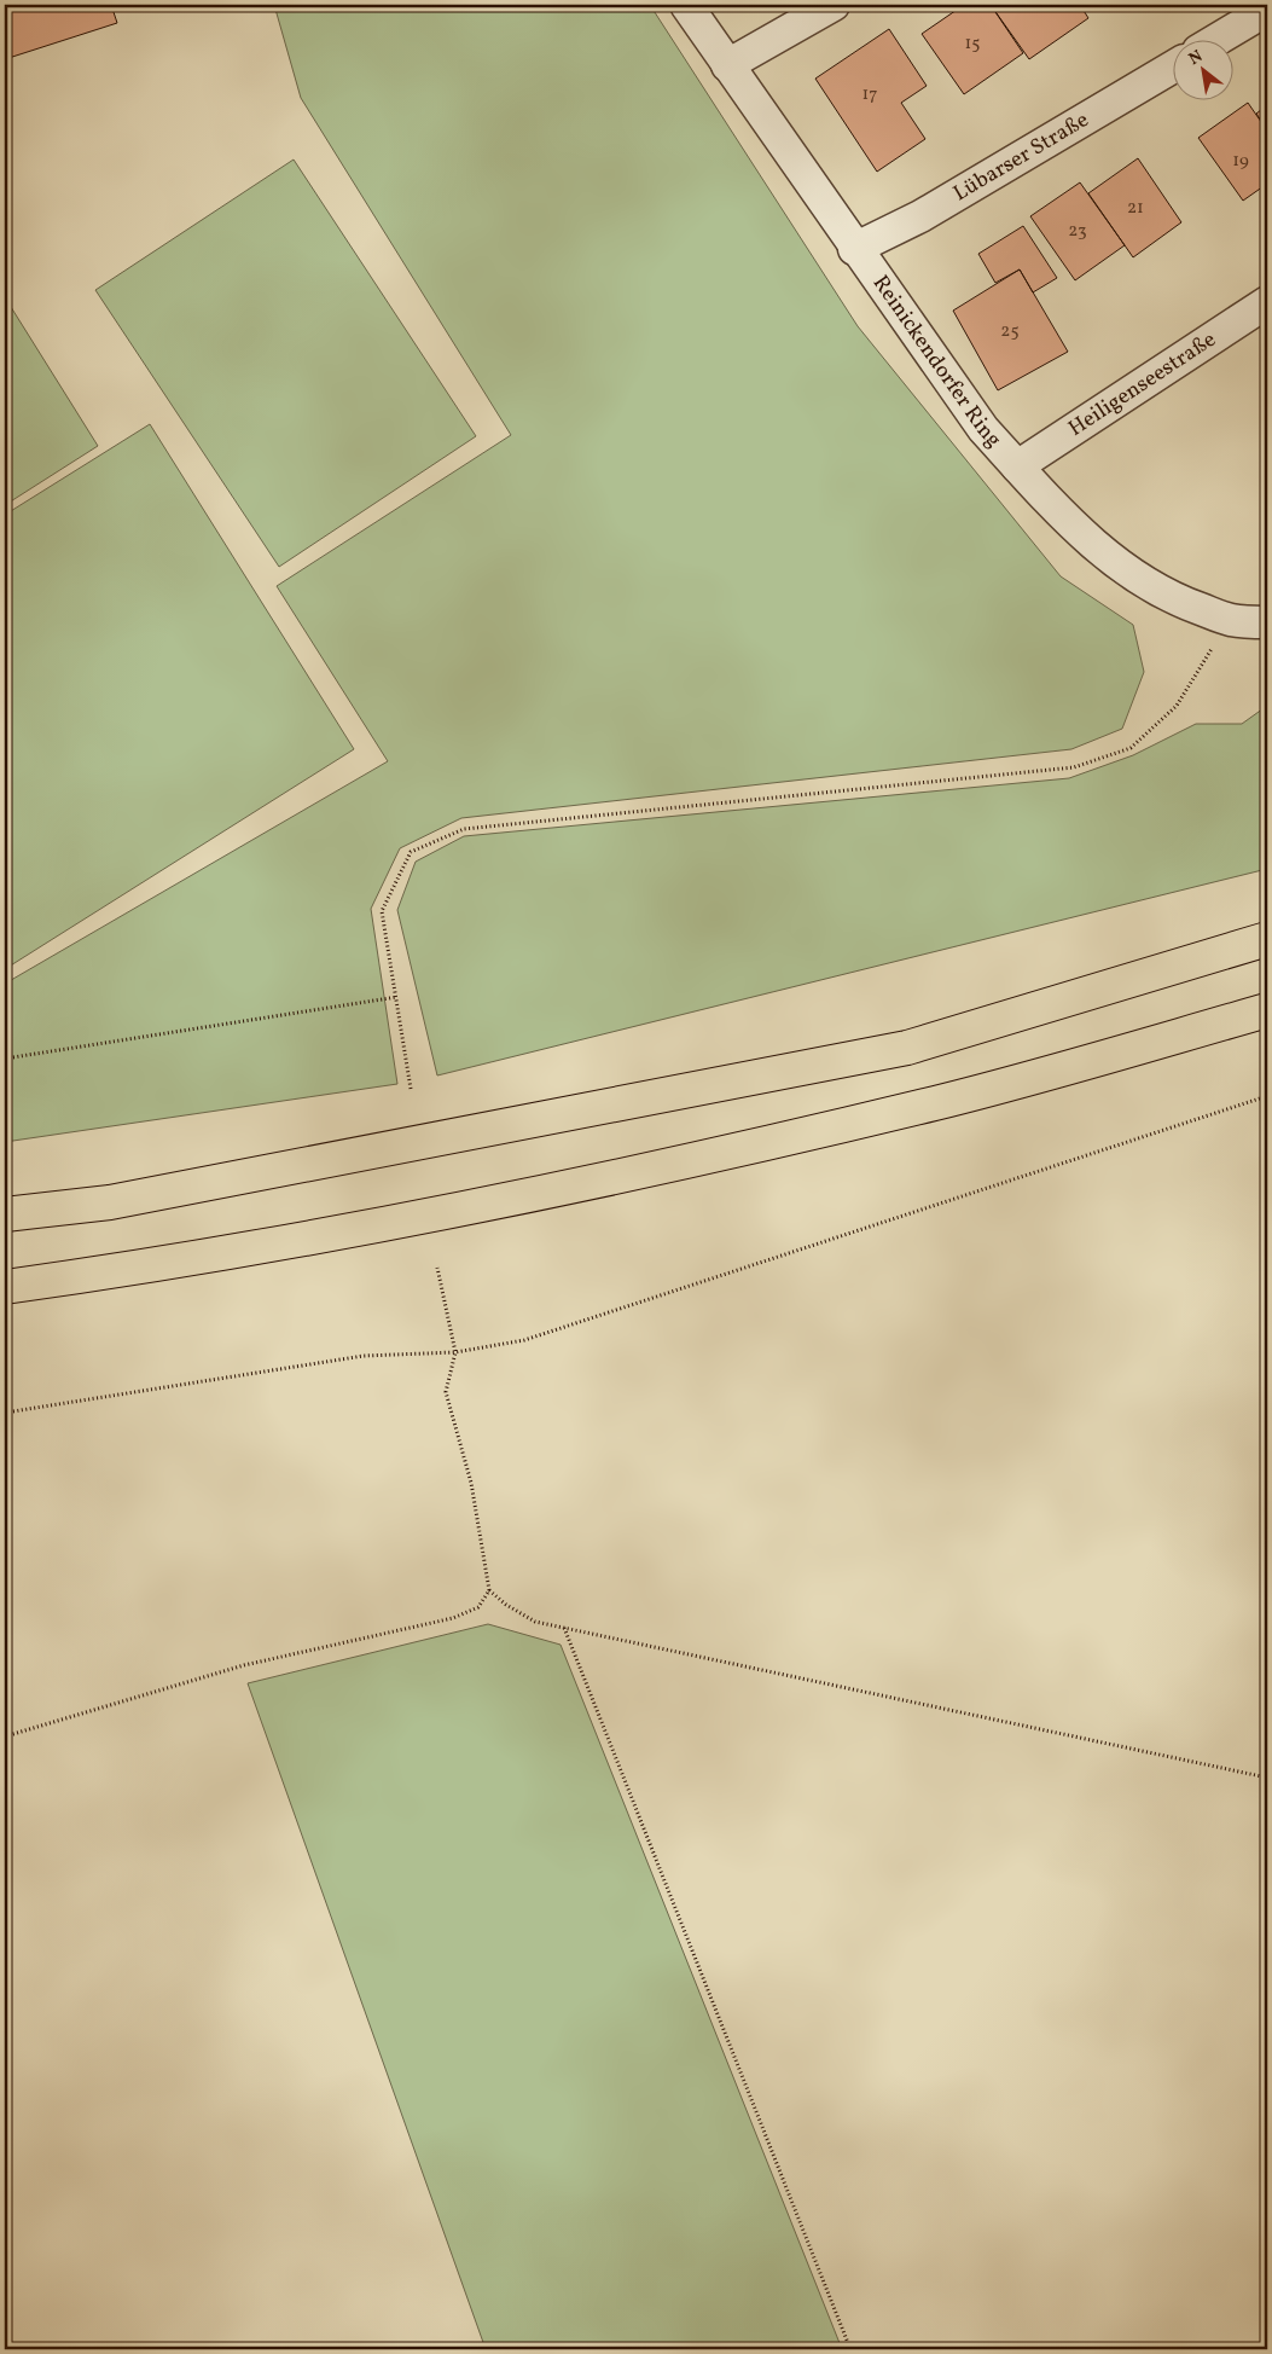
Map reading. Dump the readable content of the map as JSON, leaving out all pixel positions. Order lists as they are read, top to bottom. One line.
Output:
{"streets":{"street":["Lübarser Straße","Reinickendorfer Ring","Heiligenseestraße"]},"crossings":[["Lübarser Straße","Reinickendorfer Ring"],["Reinickendorfer Ring","Heiligenseestraße"]],"house_numbers":["15","17","19","21","23","25"],"north":"top left"}
